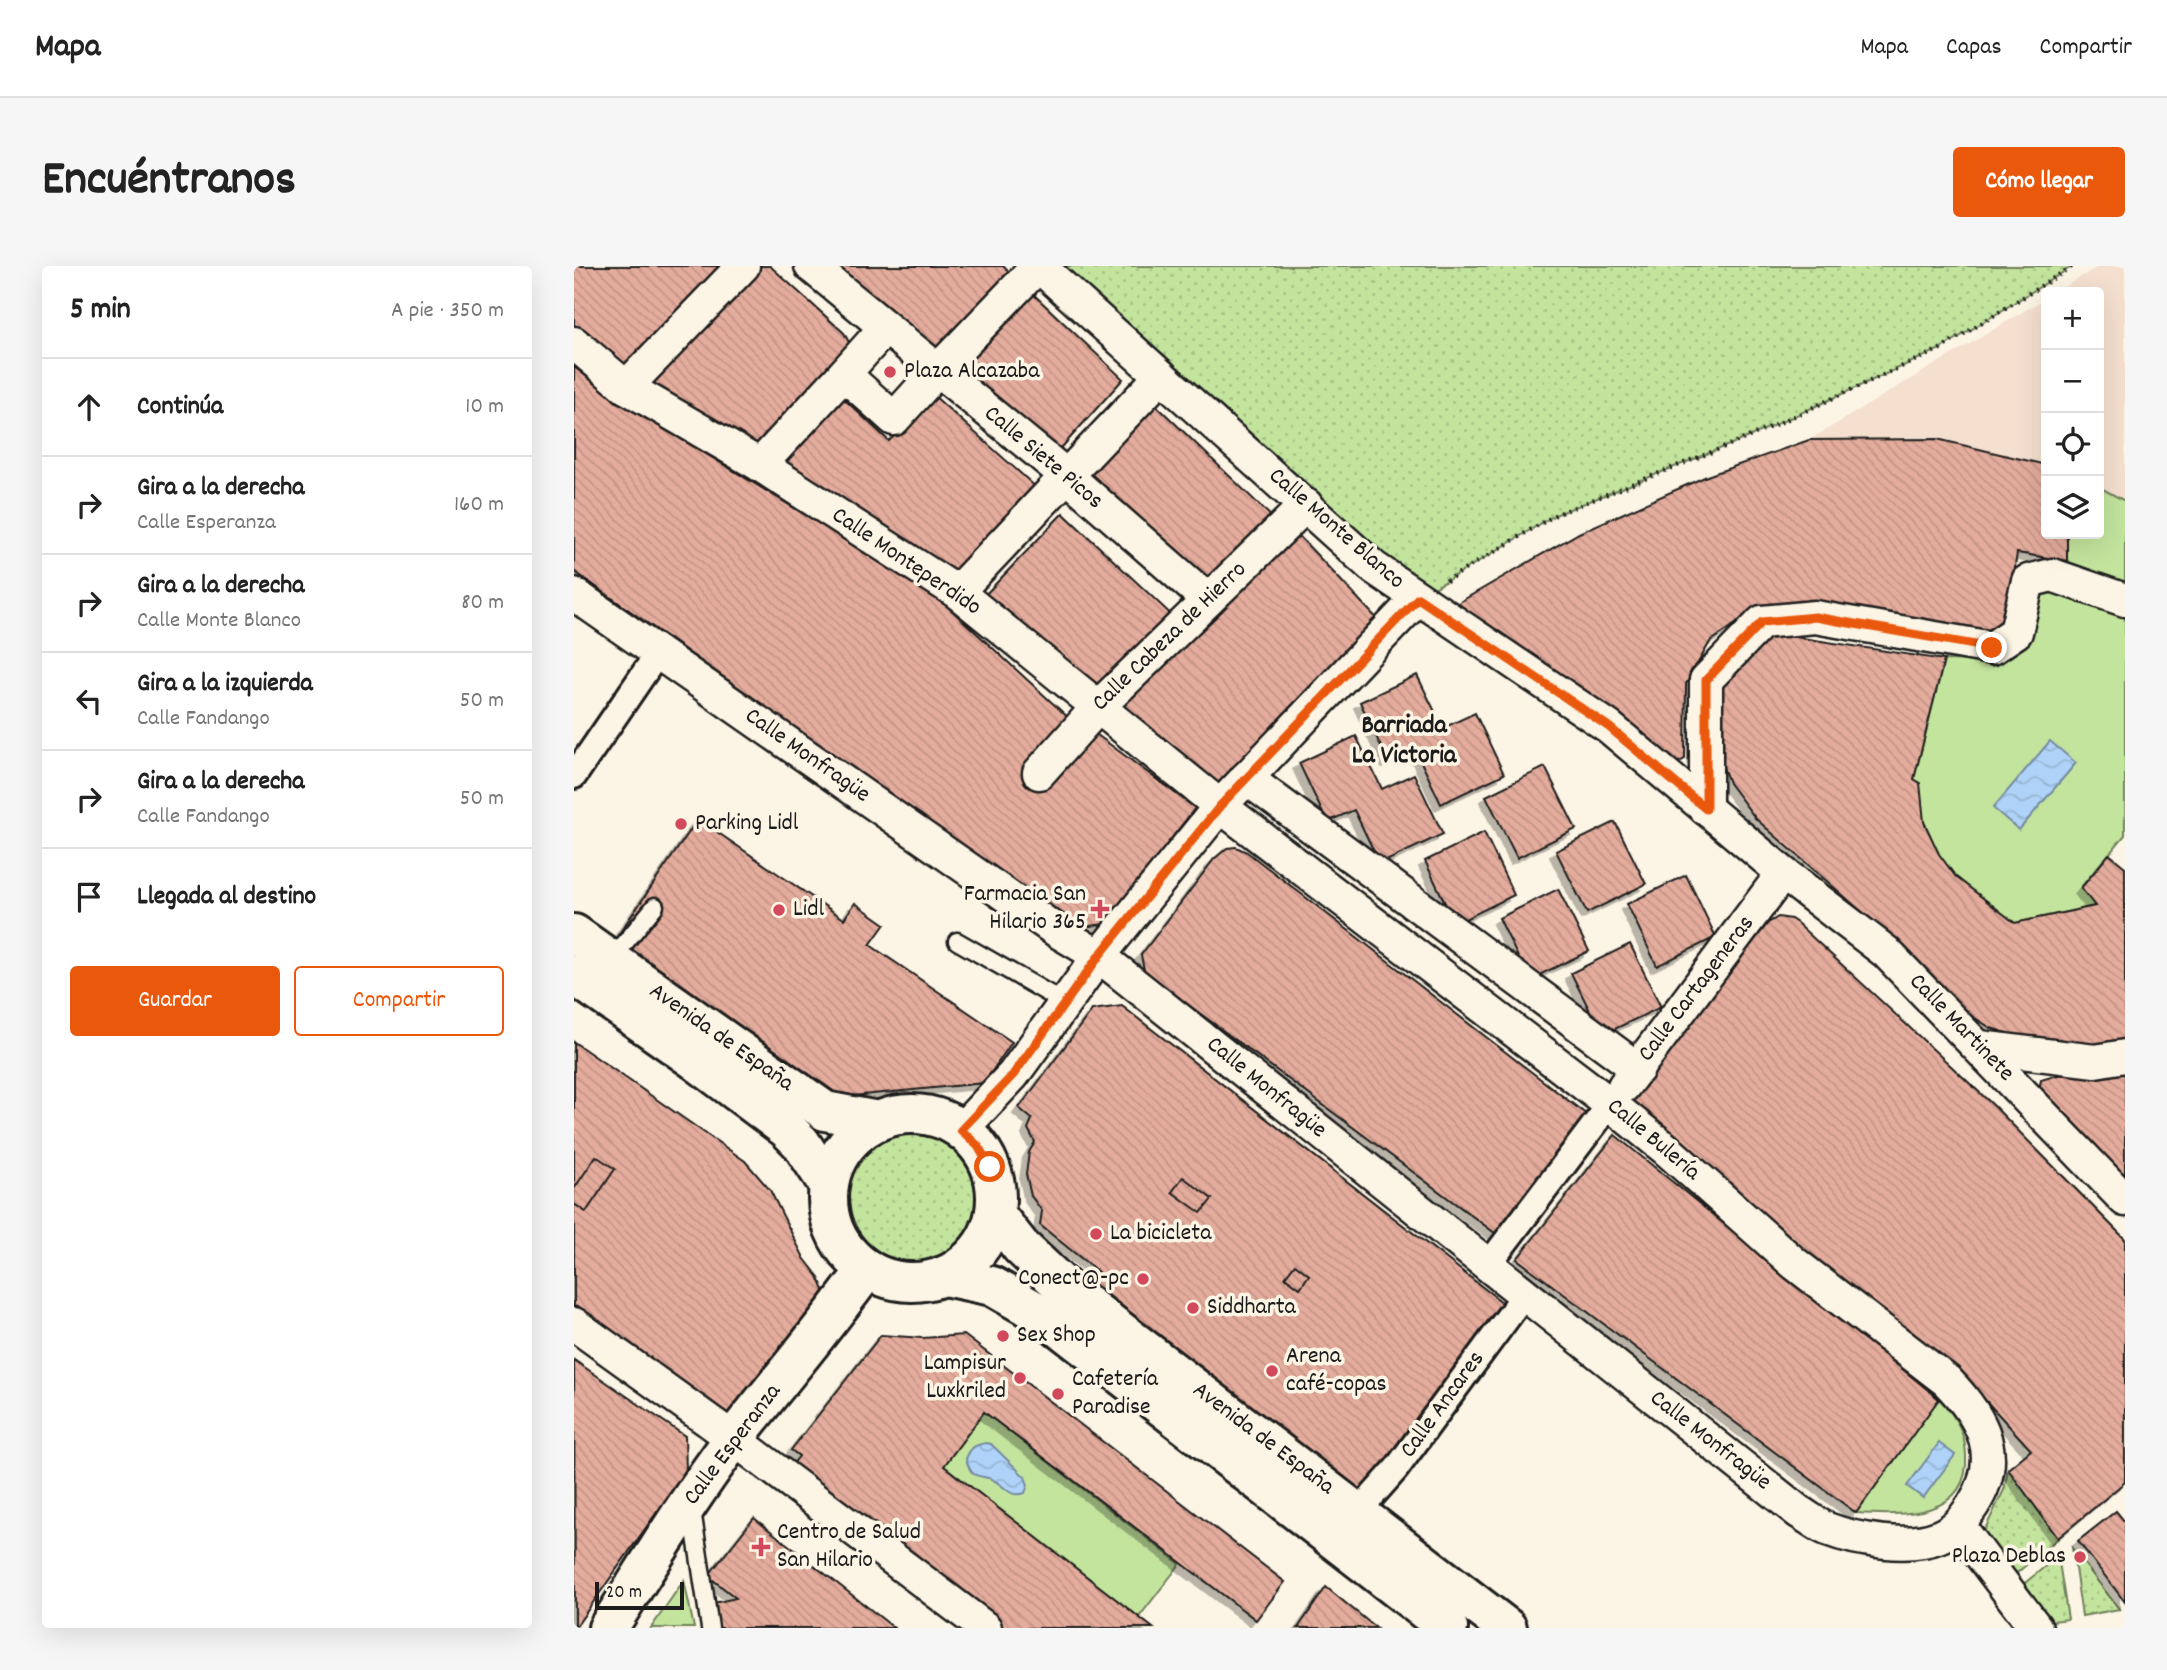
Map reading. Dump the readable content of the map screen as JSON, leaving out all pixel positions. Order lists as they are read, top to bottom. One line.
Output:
{"streets":{"main road":["Avenida de España","Calle Esperanza"],"street":["Calle Siete Picos","Calle Monte Blanco","Calle Monteperdido","Calle Cabeza de Hierro","Calle Monfragüe","Calle Cartageneras","Calle Martinete","Calle Bulería","Calle Ancares"]},"crossings":[["Calle Siete Picos","Calle Cabeza de Hierro"],["Calle Monte Blanco","Calle Cabeza de Hierro"],["Calle Monte Blanco","Calle Cartageneras"],["Calle Monte Blanco","Calle Martinete"],["Calle Monteperdido","Calle Cabeza de Hierro"],["Calle Monteperdido","Calle Bulería"],["Calle Monfragüe","Calle Bulería"],["Calle Monfragüe","Calle Ancares"],["Calle Cartageneras","Calle Martinete"],["Calle Cartageneras","Calle Bulería"],["Avenida de España","Calle Ancares"],["Avenida de España","Calle Esperanza"]],"districts":["Barriada La Victoria"],"places":{"other":["Plaza Alcazaba","Parking Lidl","Lidl","La bicicleta","Conect@-pc","Siddharta","Sex Shop","Arena café-copas","Lampisur Luxkriled","Cafetería Paradise","Plaza Deblas"],"health":["Farmacia San Hilario 365","Centro de Salud San Hilario"]},"scale_bar":"20 m","page":{"header":"Mapa","nav":["Mapa","Capas","Compartir"],"title":"Encuéntranos","buttons":["Cómo llegar",["Guardar","Compartir"]],"heading":["5 min","A pie · 350 m"],"map_buttons":["+","−"],"list":[["Continúa","10 m"],["Gira a la derecha","Calle Esperanza","160 m"],["Gira a la derecha","Calle Monte Blanco","80 m"],["Gira a la izquierda","Calle Fandango","50 m"],["Gira a la derecha","Calle Fandango","50 m"],"Llegada al destino"],"scale":"20 m"}}
